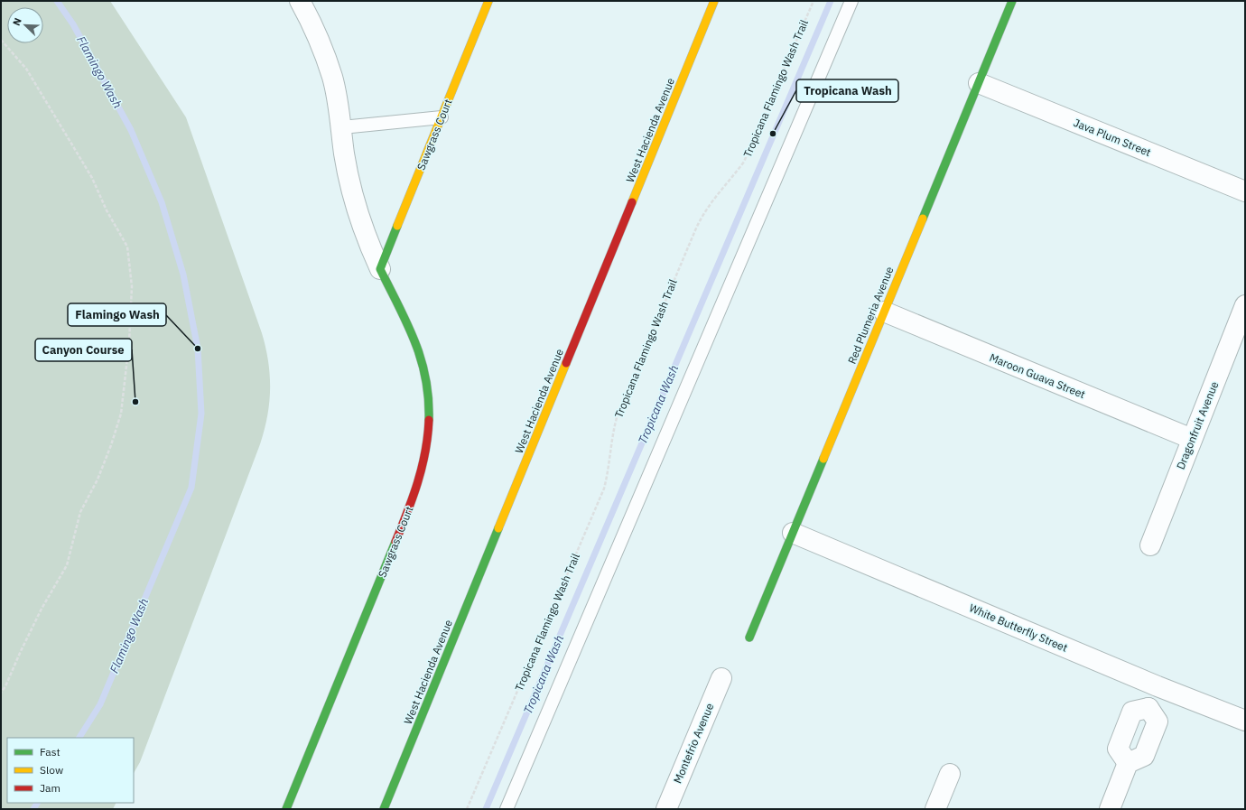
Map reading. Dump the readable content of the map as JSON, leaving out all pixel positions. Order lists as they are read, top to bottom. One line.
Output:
{"streets":{"street":["West Hacienda Avenue","Sawgrass Court","Java Plum Street","Red Plumeria Avenue","Maroon Guava Street","Dragonfruit Avenue","White Butterfly Street","Montefrio Avenue"],"path":["Tropicana Flamingo Wash Trail"]},"crossings":[["Java Plum Street","Red Plumeria Avenue"],["Red Plumeria Avenue","Maroon Guava Street"],["Red Plumeria Avenue","White Butterfly Street"],["Maroon Guava Street","Dragonfruit Avenue"]],"water":["Flamingo Wash","Tropicana Wash"],"places":["Tropicana Wash","Flamingo Wash","Canyon Course"],"legend":["Fast","Slow","Jam"],"north":"top left"}
